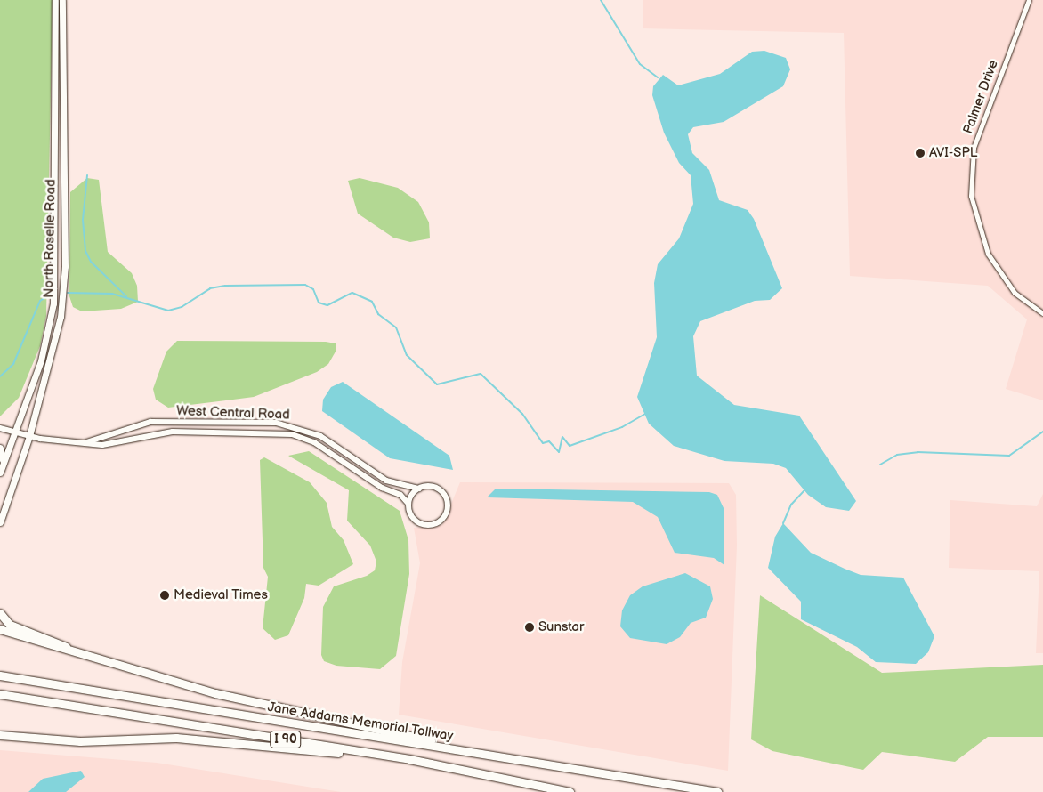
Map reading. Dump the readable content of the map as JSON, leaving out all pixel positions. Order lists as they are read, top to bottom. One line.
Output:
{"streets":{"highway":["Jane Addams Memorial Tollway","I 90"],"main road":["North Roselle Road"],"street":["Palmer Drive","West Central Road"]},"crossings":[["North Roselle Road","West Central Road"]],"places":["AVI-SPL","Medieval Times","Sunstar"]}
